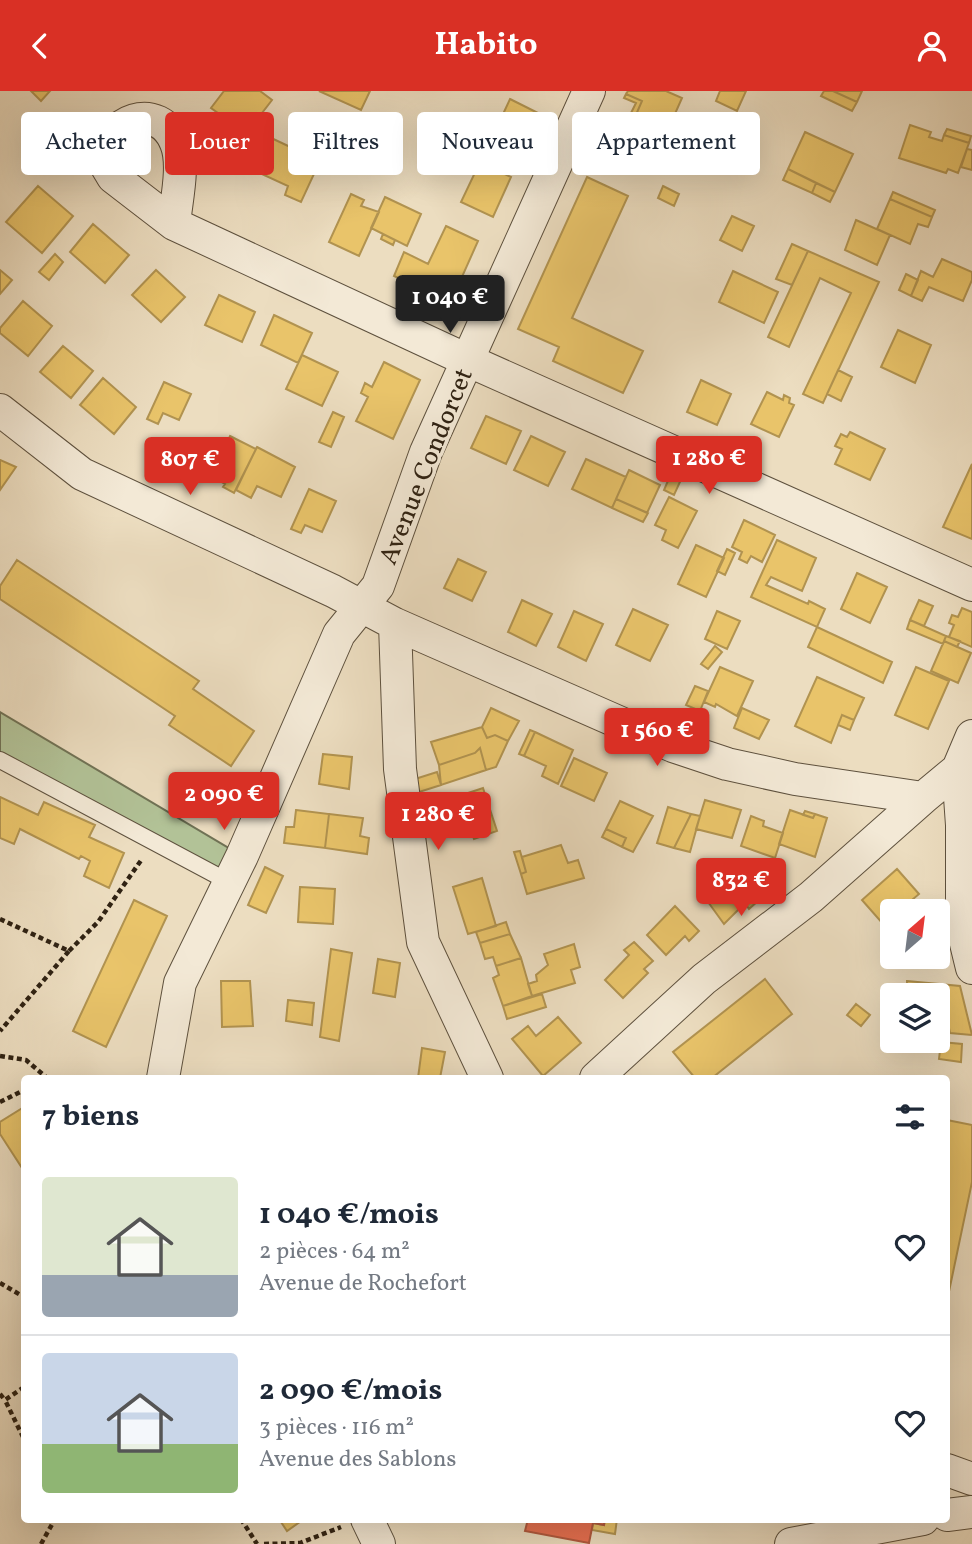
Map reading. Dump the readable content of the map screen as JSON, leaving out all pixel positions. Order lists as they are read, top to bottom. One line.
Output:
{"streets":{"street":["Avenue Condorcet"]},"north":"top right","page":{"header":"Habito","chip":["Acheter","Louer","Filtres","Nouveau","Appartement"],"price":["1 040 €","1 280 €","807 €","1 560 €","2 090 €","1 280 €","832 €"],"heading":"7 biens","list":[{"name":"1 040 €/mois","note":"2 pièces · 64 m² · Avenue de Rochefort"},{"name":"2 090 €/mois","note":"3 pièces · 116 m² · Avenue des Sablons"}]}}
